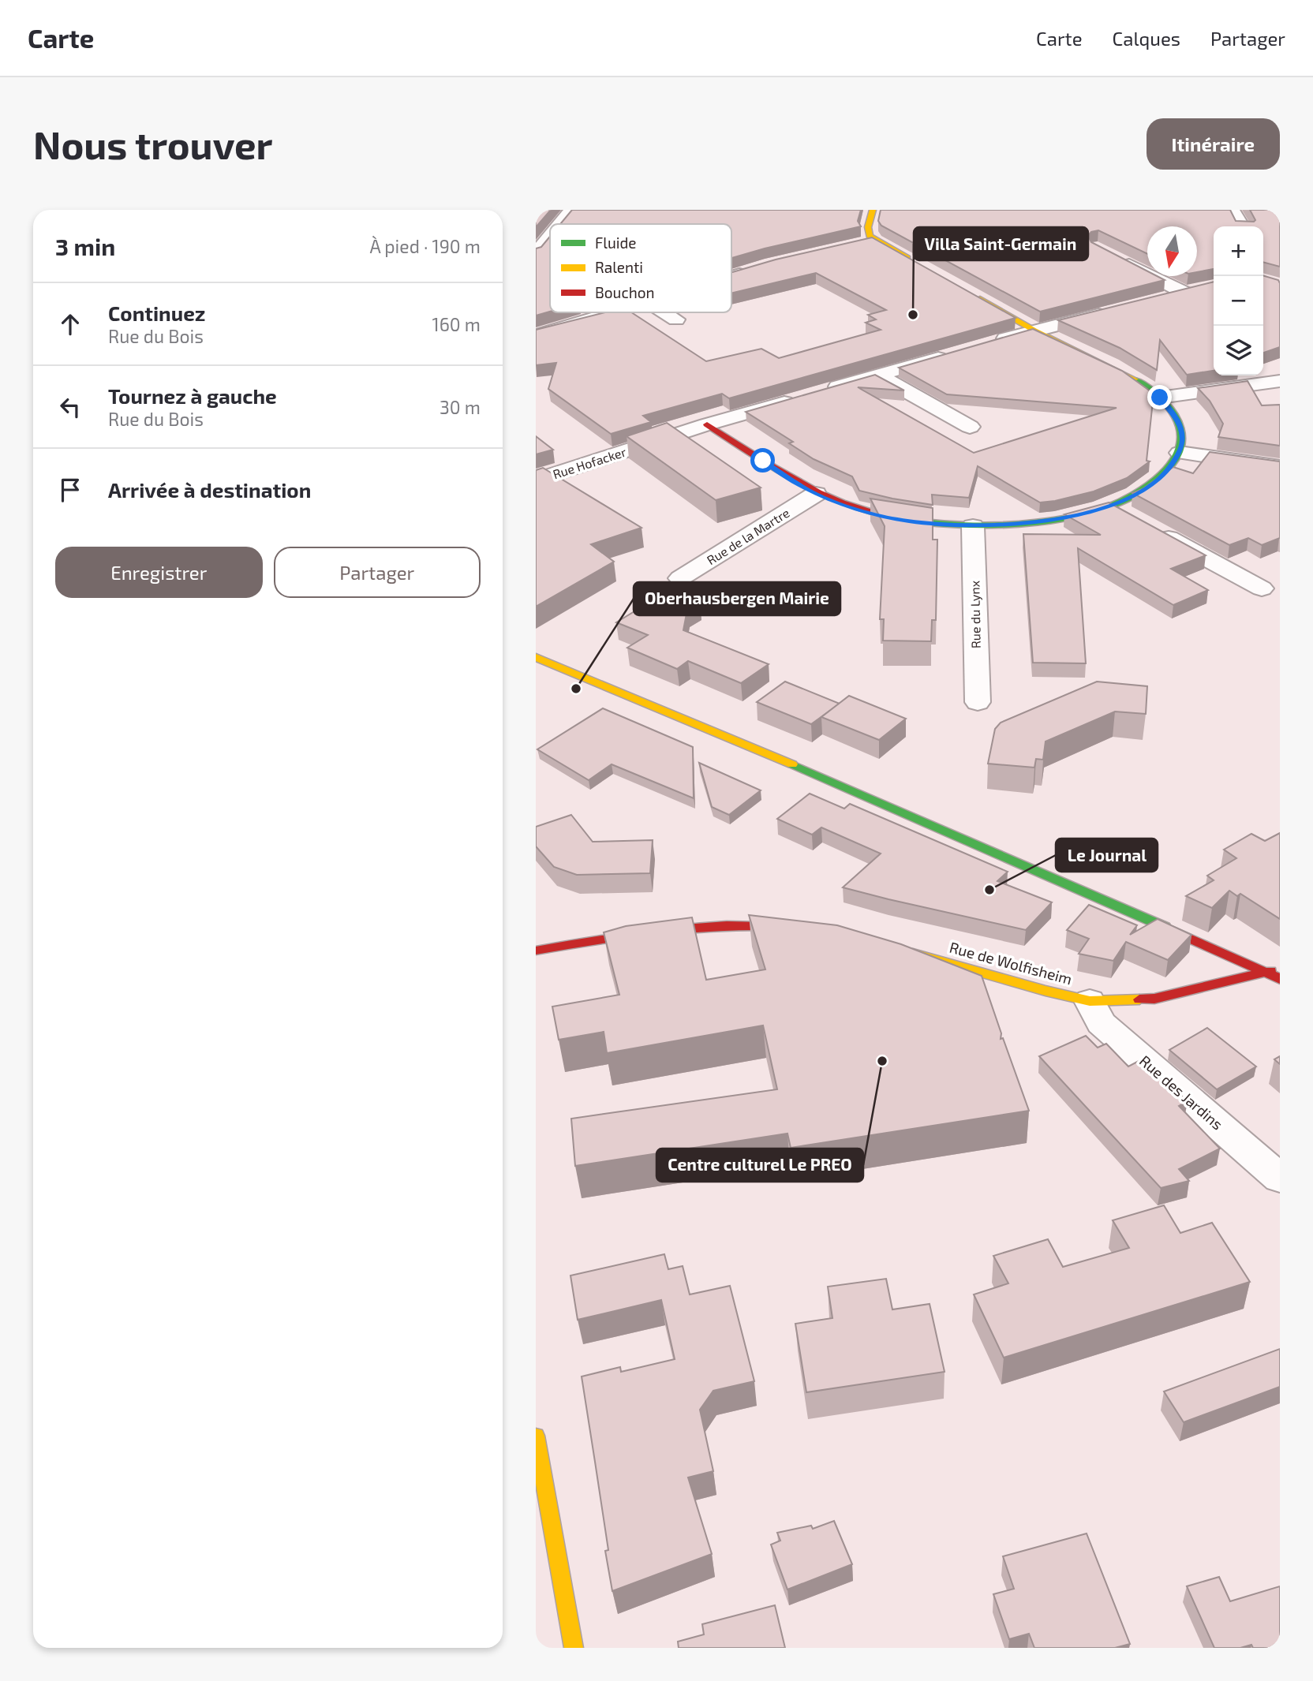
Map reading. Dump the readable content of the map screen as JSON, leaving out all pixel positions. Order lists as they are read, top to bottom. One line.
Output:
{"streets":{"street":["Rue Hofacker","Rue de la Martre","Rue du Lynx","Rue de Wolfisheim","Rue des Jardins"]},"crossings":[["Rue de Wolfisheim","Rue des Jardins"]],"places":["Villa Saint-Germain","Oberhausbergen Mairie","Le Journal","Centre culturel Le PREO"],"legend":["Fluide","Ralenti","Bouchon"],"north":"bottom","page":{"header":"Carte","nav":["Carte","Calques","Partager"],"buttons":["Itinéraire",["Enregistrer","Partager"]],"title":"Nous trouver","heading":["3 min","À pied · 190 m"],"map_buttons":["+","−"],"list":[["Continuez","Rue du Bois","160 m"],["Tournez à gauche","Rue du Bois","30 m"],"Arrivée à destination"]}}
